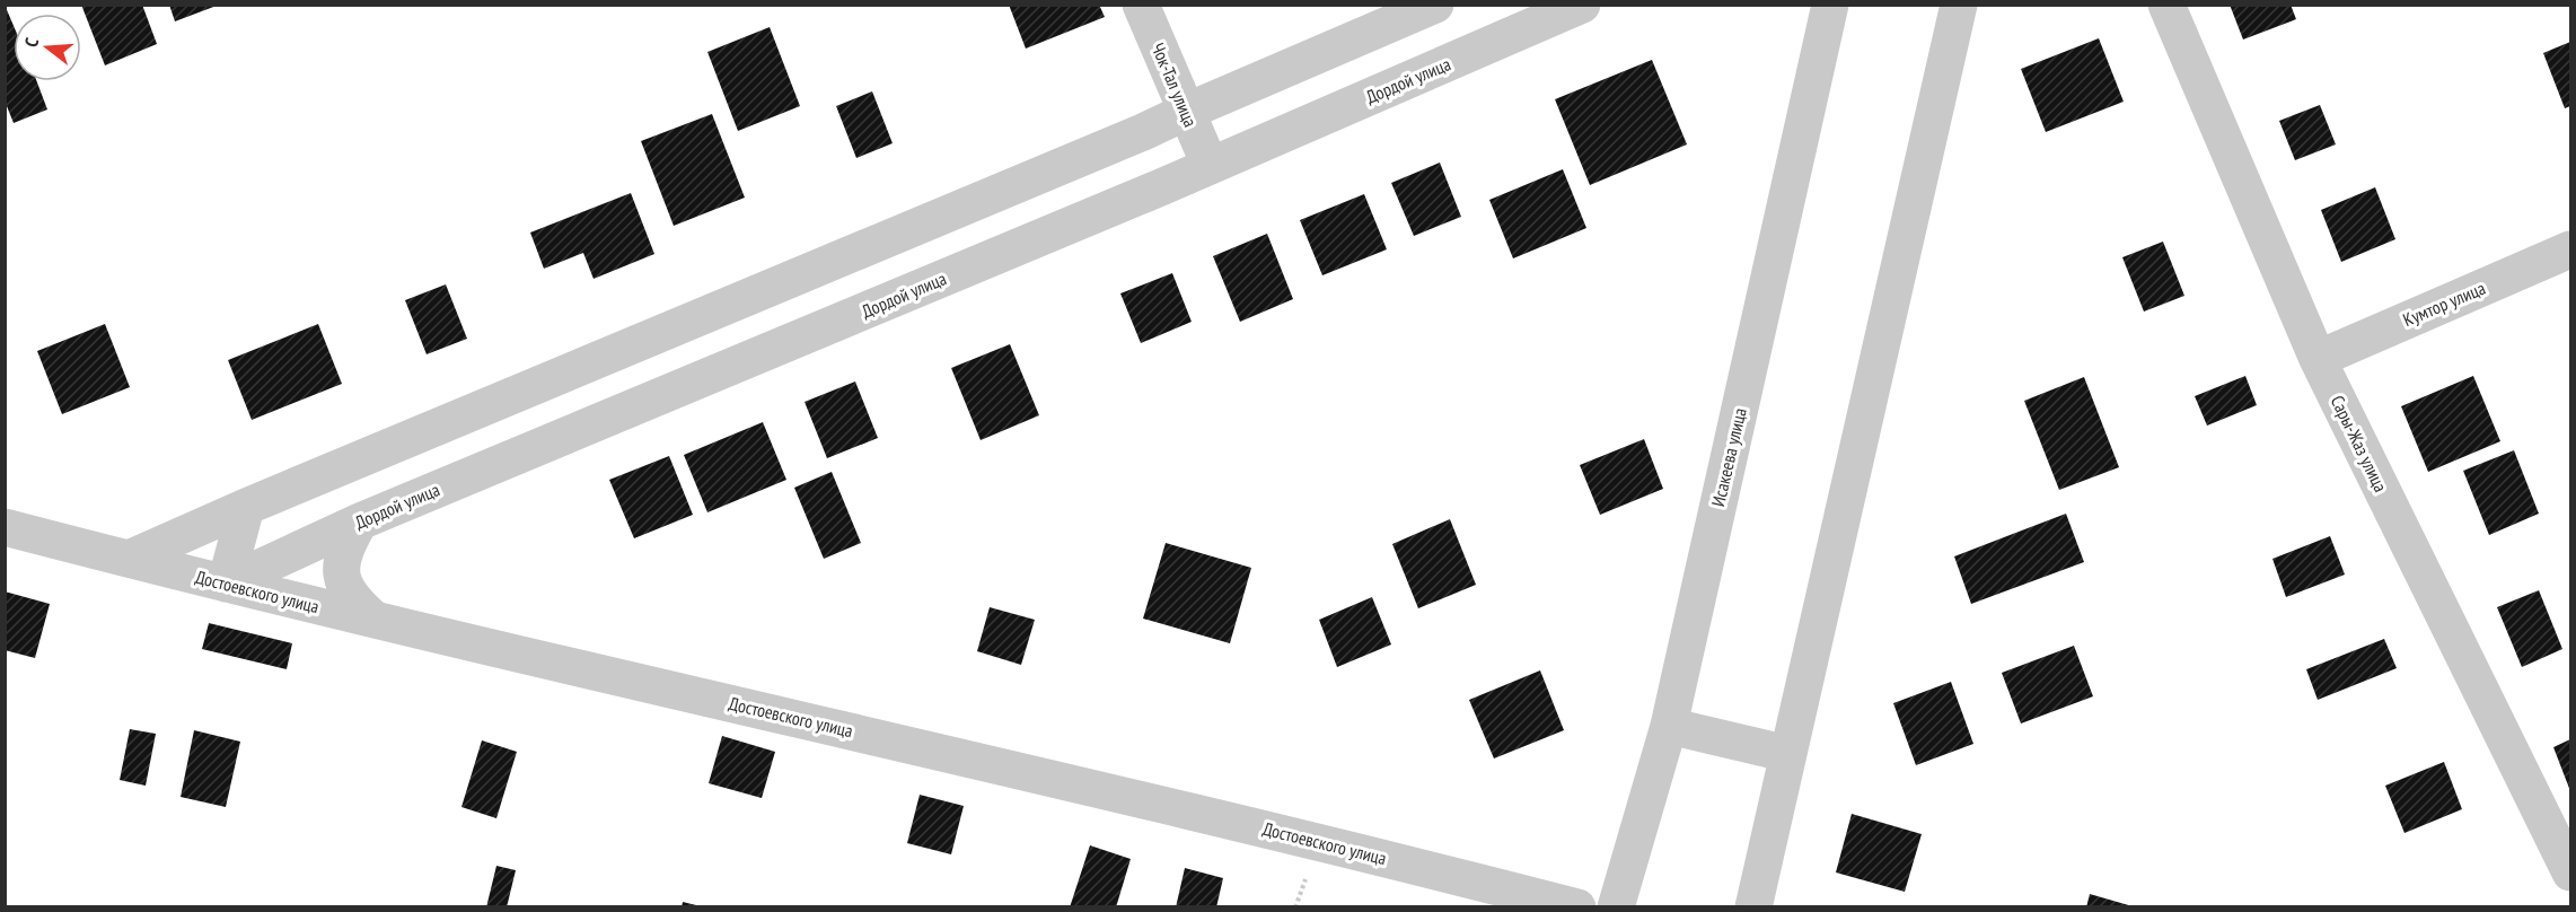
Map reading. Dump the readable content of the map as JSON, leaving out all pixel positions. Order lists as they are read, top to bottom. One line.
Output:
{"streets":{"street":["Дордой улица","Чок-Тал улица","Кумтор улица","Сары-Жаз улица","Исакеева улица","Достоевского улица"]},"crossings":[["Дордой улица","Чок-Тал улица"],["Дордой улица","Достоевского улица"],["Кумтор улица","Сары-Жаз улица"]],"north":"left"}
